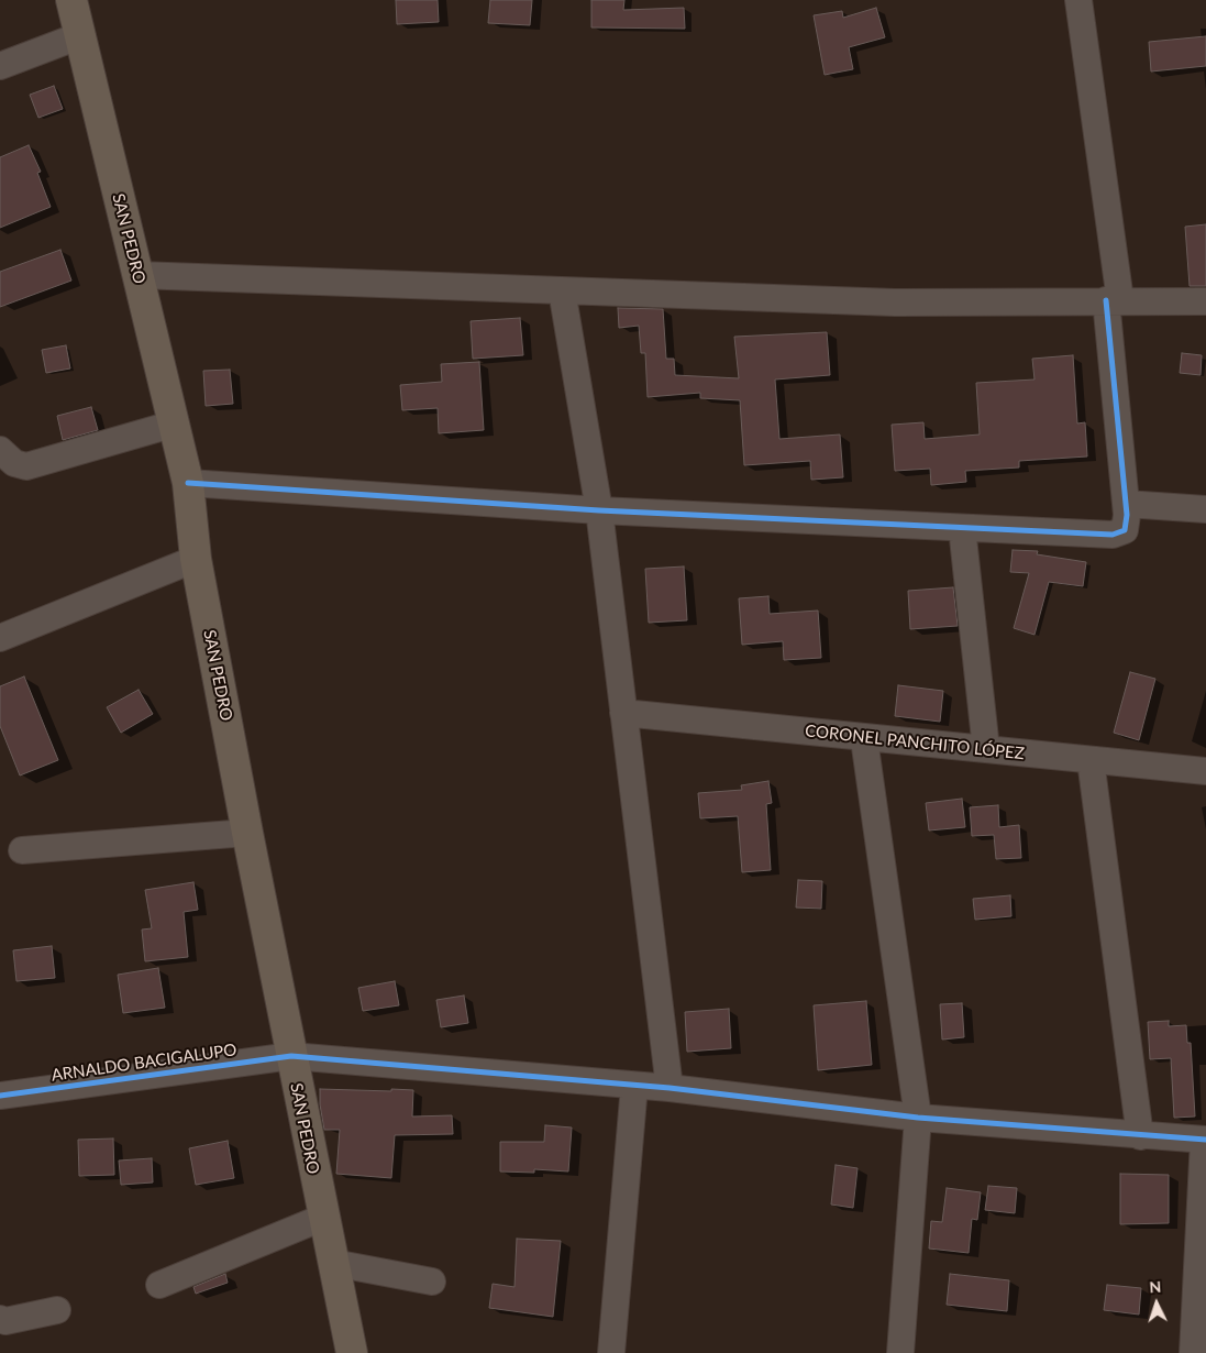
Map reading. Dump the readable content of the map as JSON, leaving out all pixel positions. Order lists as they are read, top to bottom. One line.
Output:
{"streets":{"main road":["SAN PEDRO"],"street":["CORONEL PANCHITO LÓPEZ","ARNALDO BACIGALUPO"]},"crossings":[["SAN PEDRO","ARNALDO BACIGALUPO"]],"north":"top"}
